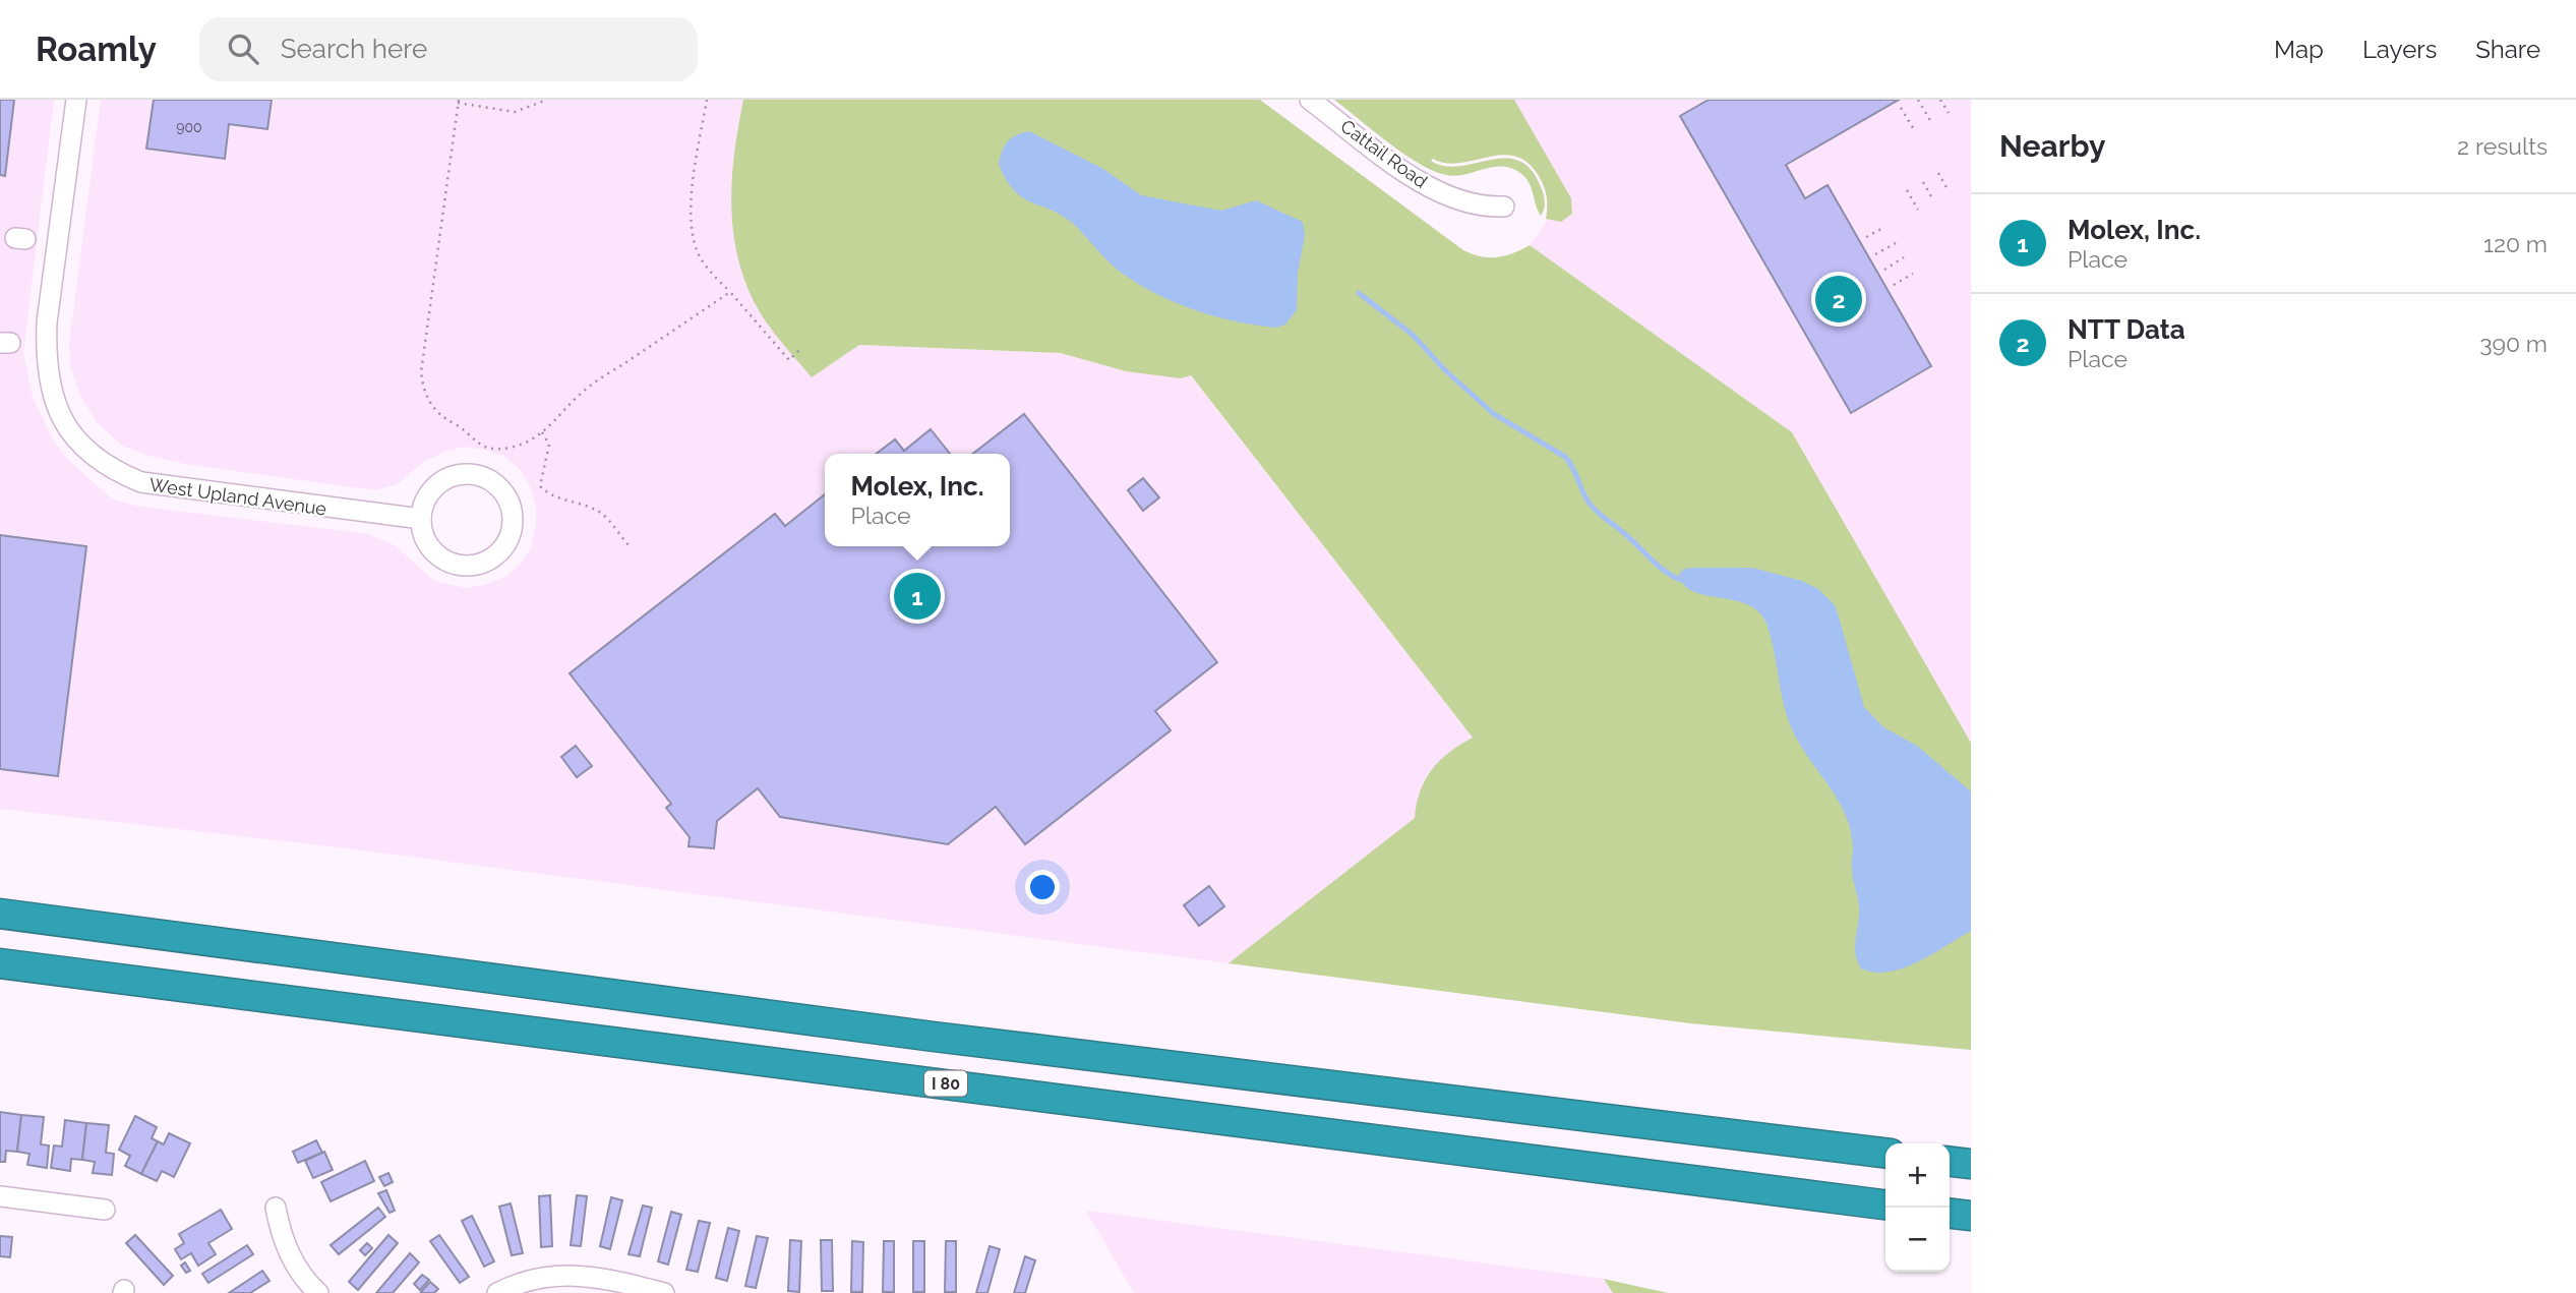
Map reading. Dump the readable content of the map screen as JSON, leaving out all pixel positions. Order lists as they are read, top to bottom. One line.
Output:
{"streets":{"highway":["I 80"],"street":["Cattail Road","West Upland Avenue"]},"house_numbers":["900"],"page":{"header":"Roamly","search":"Search here","nav":["Map","Layers","Share"],"heading":["Nearby","2 results"],"list":[{"mark":"1","name":"Molex, Inc.","note":"Place","value":"120 m"},{"mark":"2","name":"NTT Data","note":"Place","value":"390 m"}],"pins":["2","1"],"popup":["Molex, Inc.","Place"],"map_buttons":["+","−"]}}
